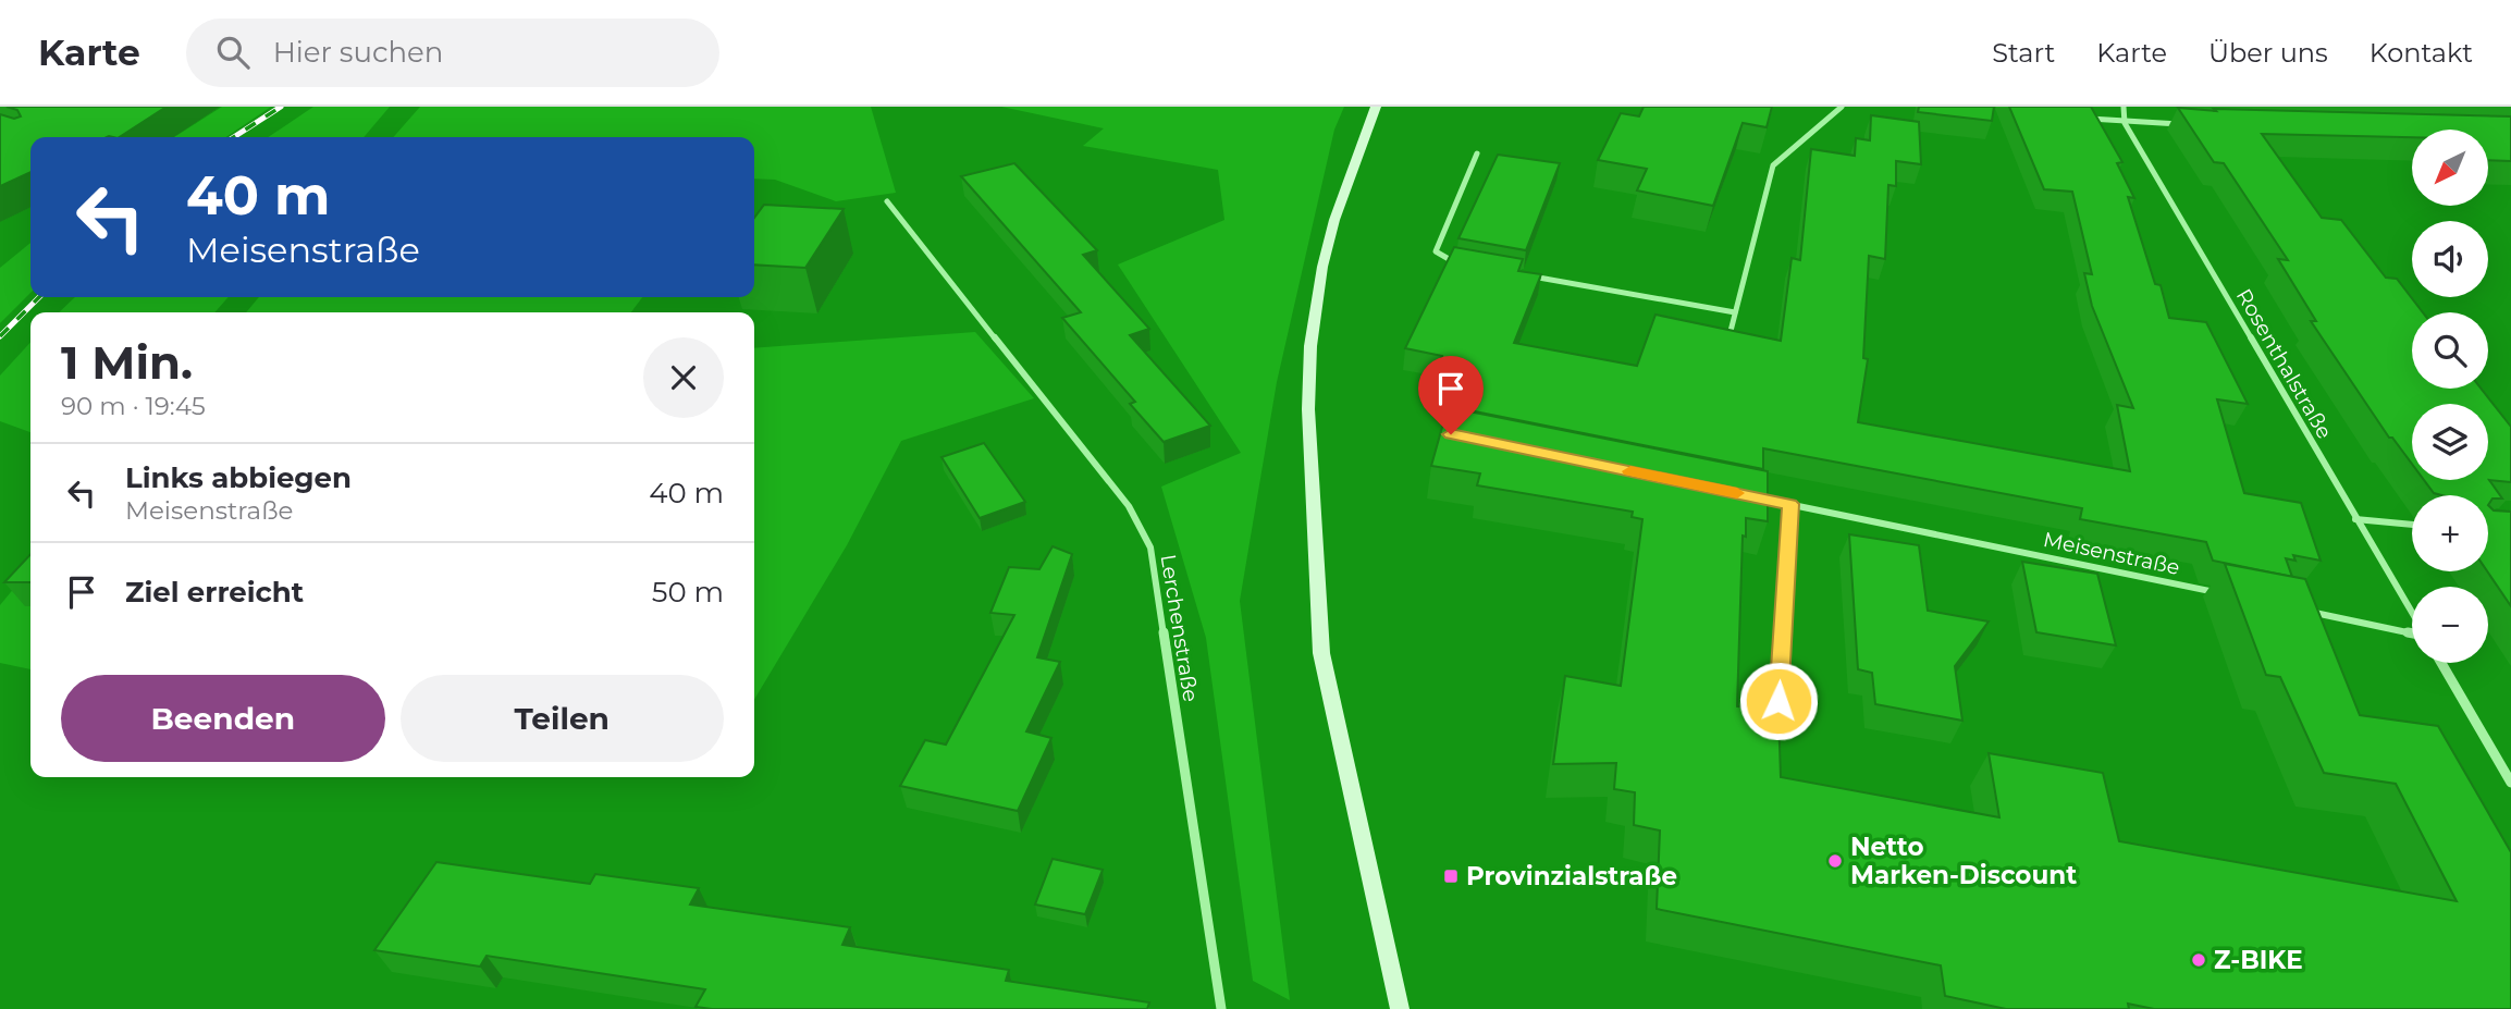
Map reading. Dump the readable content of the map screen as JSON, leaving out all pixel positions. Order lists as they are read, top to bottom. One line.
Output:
{"streets":{"street":["Rosenthalstraße","Meisenstraße","Lerchenstraße"]},"places":{"other":["Netto Marken-Discount","Z-BIKE"],"transit":["Provinzialstraße"]},"north":"bottom left","page":{"header":"Karte","search":"Hier suchen","nav":["Start","Karte","Über uns","Kontakt"],"map_buttons":["+","−"],"turn":["40 m","Meisenstraße"],"heading":["1 Min.","90 m · 19:45"],"list":[{"name":"Links abbiegen","note":"Meisenstraße","value":"40 m"},{"name":"Ziel erreicht","value":"50 m"}],"buttons":["Beenden","Teilen"]}}
